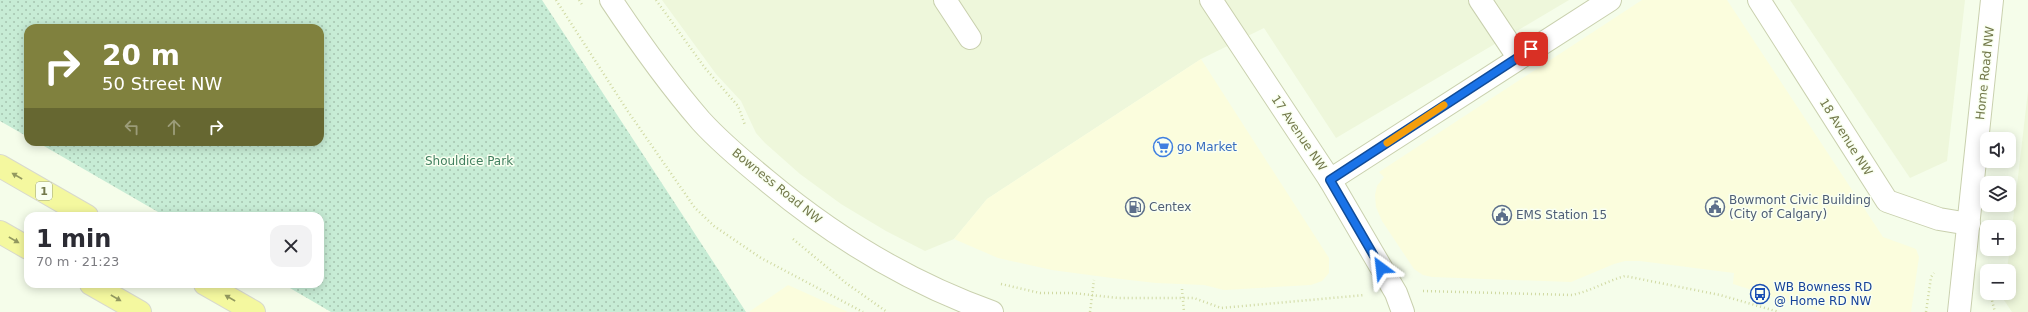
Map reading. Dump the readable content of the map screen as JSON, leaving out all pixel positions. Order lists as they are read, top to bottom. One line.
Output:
{"streets":{"highway":["1"],"street":["Home Road NW","17 Avenue NW","18 Avenue NW","Bowness Road NW"]},"crossings":[["Home Road NW","18 Avenue NW"]],"parks":["Shouldice Park"],"places":{"supermarket":["go Market"],"fuel station":["Centex"],"public building":["Bowmont Civic Building (City of Calgary)","EMS Station 15"],"bus stop":["WB Bowness RD @ Home RD NW"]},"page":{"turn":["20 m","50 Street NW"],"map_buttons":["+","−"],"heading":["1 min","70 m · 21:23"]}}
